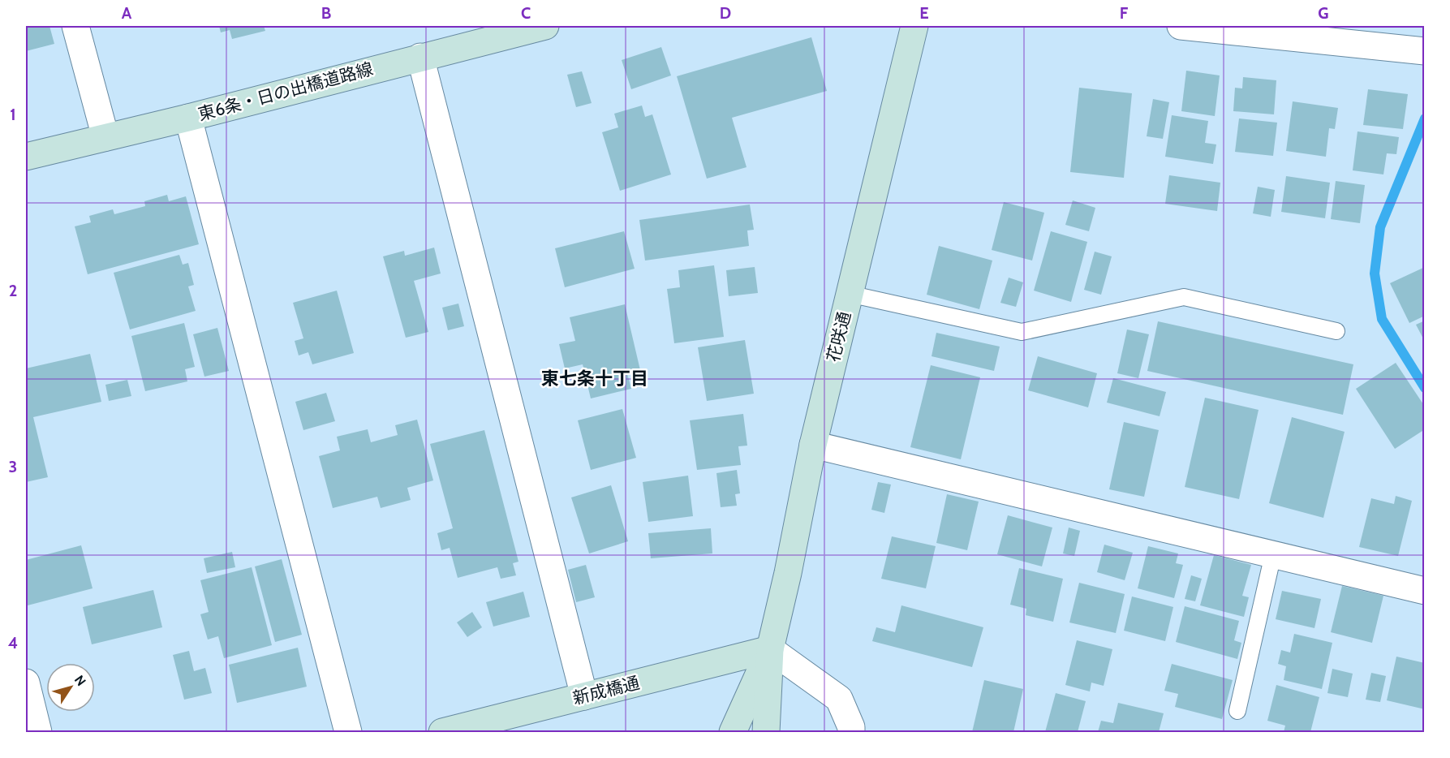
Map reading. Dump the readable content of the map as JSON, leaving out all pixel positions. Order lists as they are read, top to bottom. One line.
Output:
{"streets":{"street":["東6条・日の出橋道路線","花咲通","新成橋通"]},"crossings":[["花咲通","新成橋通"]],"districts":["東七条十丁目"],"north":"top right","grid":{"columns":["A","B","C","D","E","F","G"],"rows":["1","2","3","4"]}}
